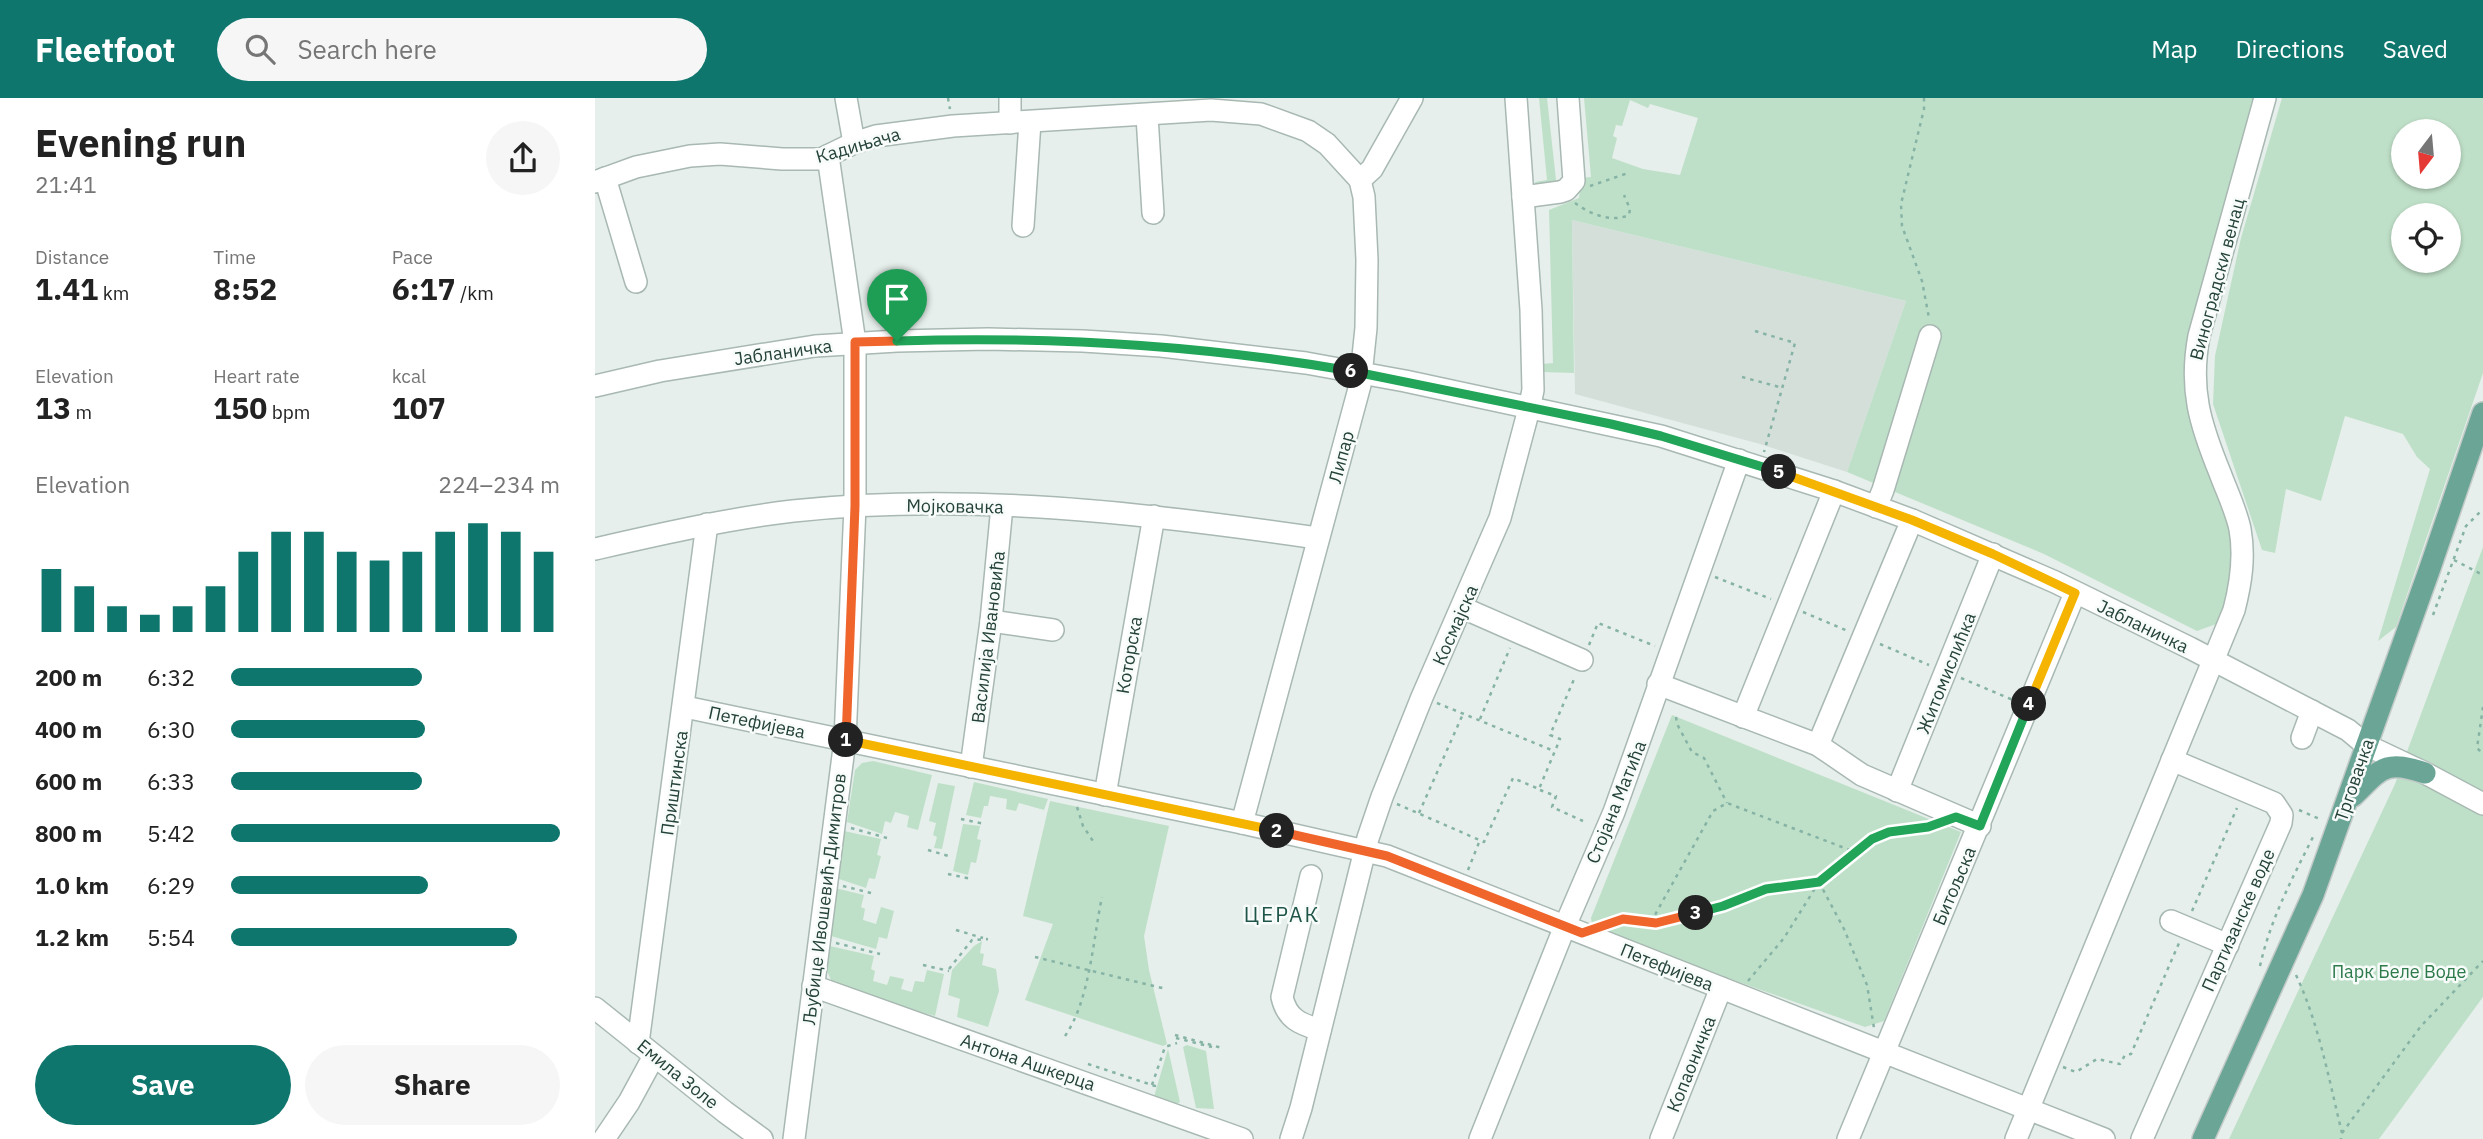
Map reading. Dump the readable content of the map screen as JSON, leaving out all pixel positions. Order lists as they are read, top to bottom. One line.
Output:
{"streets":{"main road":["Трговачка"],"street":["Кадињача","Виноградски венац","Јабланичка","Липар","Мојковачка","Космајска","Василија Ивановића","Которска","Житомислићка","Петефијева","Приштинска","Стојана Матића","Битољска","Љубице Ивошевић-Димитров","Партизанске воде","Антона Ашкерца","Копаоничка","Емила Золе"]},"crossings":[["Кадињача","Липар"],["Кадињача","Љубице Ивошевић-Димитров"],["Виноградски венац","Јабланичка"],["Јабланичка","Липар"],["Јабланичка","Космајска"],["Јабланичка","Житомислићка"],["Јабланичка","Трговачка"],["Јабланичка","Стојана Матића"],["Јабланичка","Битољска"],["Јабланичка","Љубице Ивошевић-Димитров"],["Липар","Мојковачка"],["Липар","Петефијева"],["Мојковачка","Василија Ивановића"],["Мојковачка","Которска"],["Мојковачка","Приштинска"],["Мојковачка","Љубице Ивошевић-Димитров"],["Космајска","Петефијева"],["Василија Ивановића","Петефијева"],["Которска","Петефијева"],["Петефијева","Приштинска"],["Петефијева","Стојана Матића"],["Петефијева","Битољска"],["Петефијева","Љубице Ивошевић-Димитров"],["Петефијева","Копаоничка"],["Приштинска","Емила Золе"],["Љубице Ивошевић-Димитров","Антона Ашкерца"]],"districts":["ЦЕРАК"],"parks":["Парк Беле Воде"],"north":"bottom","page":{"header":"Fleetfoot","search":"Search here","nav":["Map","Directions","Saved"],"heading":["Evening run","21:41"],"stats":[["Distance","1.41 km"],["Time","8:52"],["Pace","6:17 /km"],["Elevation","13 m"],["Heart rate","150 bpm"],["kcal","107"]],"pins":["6","5","4","1","2","3"],"chart":["Elevation","224–234 m"],"list":[{"name":"200 m","note":"6:32"},{"name":"400 m","note":"6:30"},{"name":"600 m","note":"6:33"},{"name":"800 m","note":"5:42"},{"name":"1.0 km","note":"6:29"},{"name":"1.2 km","note":"5:54"}],"buttons":["Save","Share"]}}
